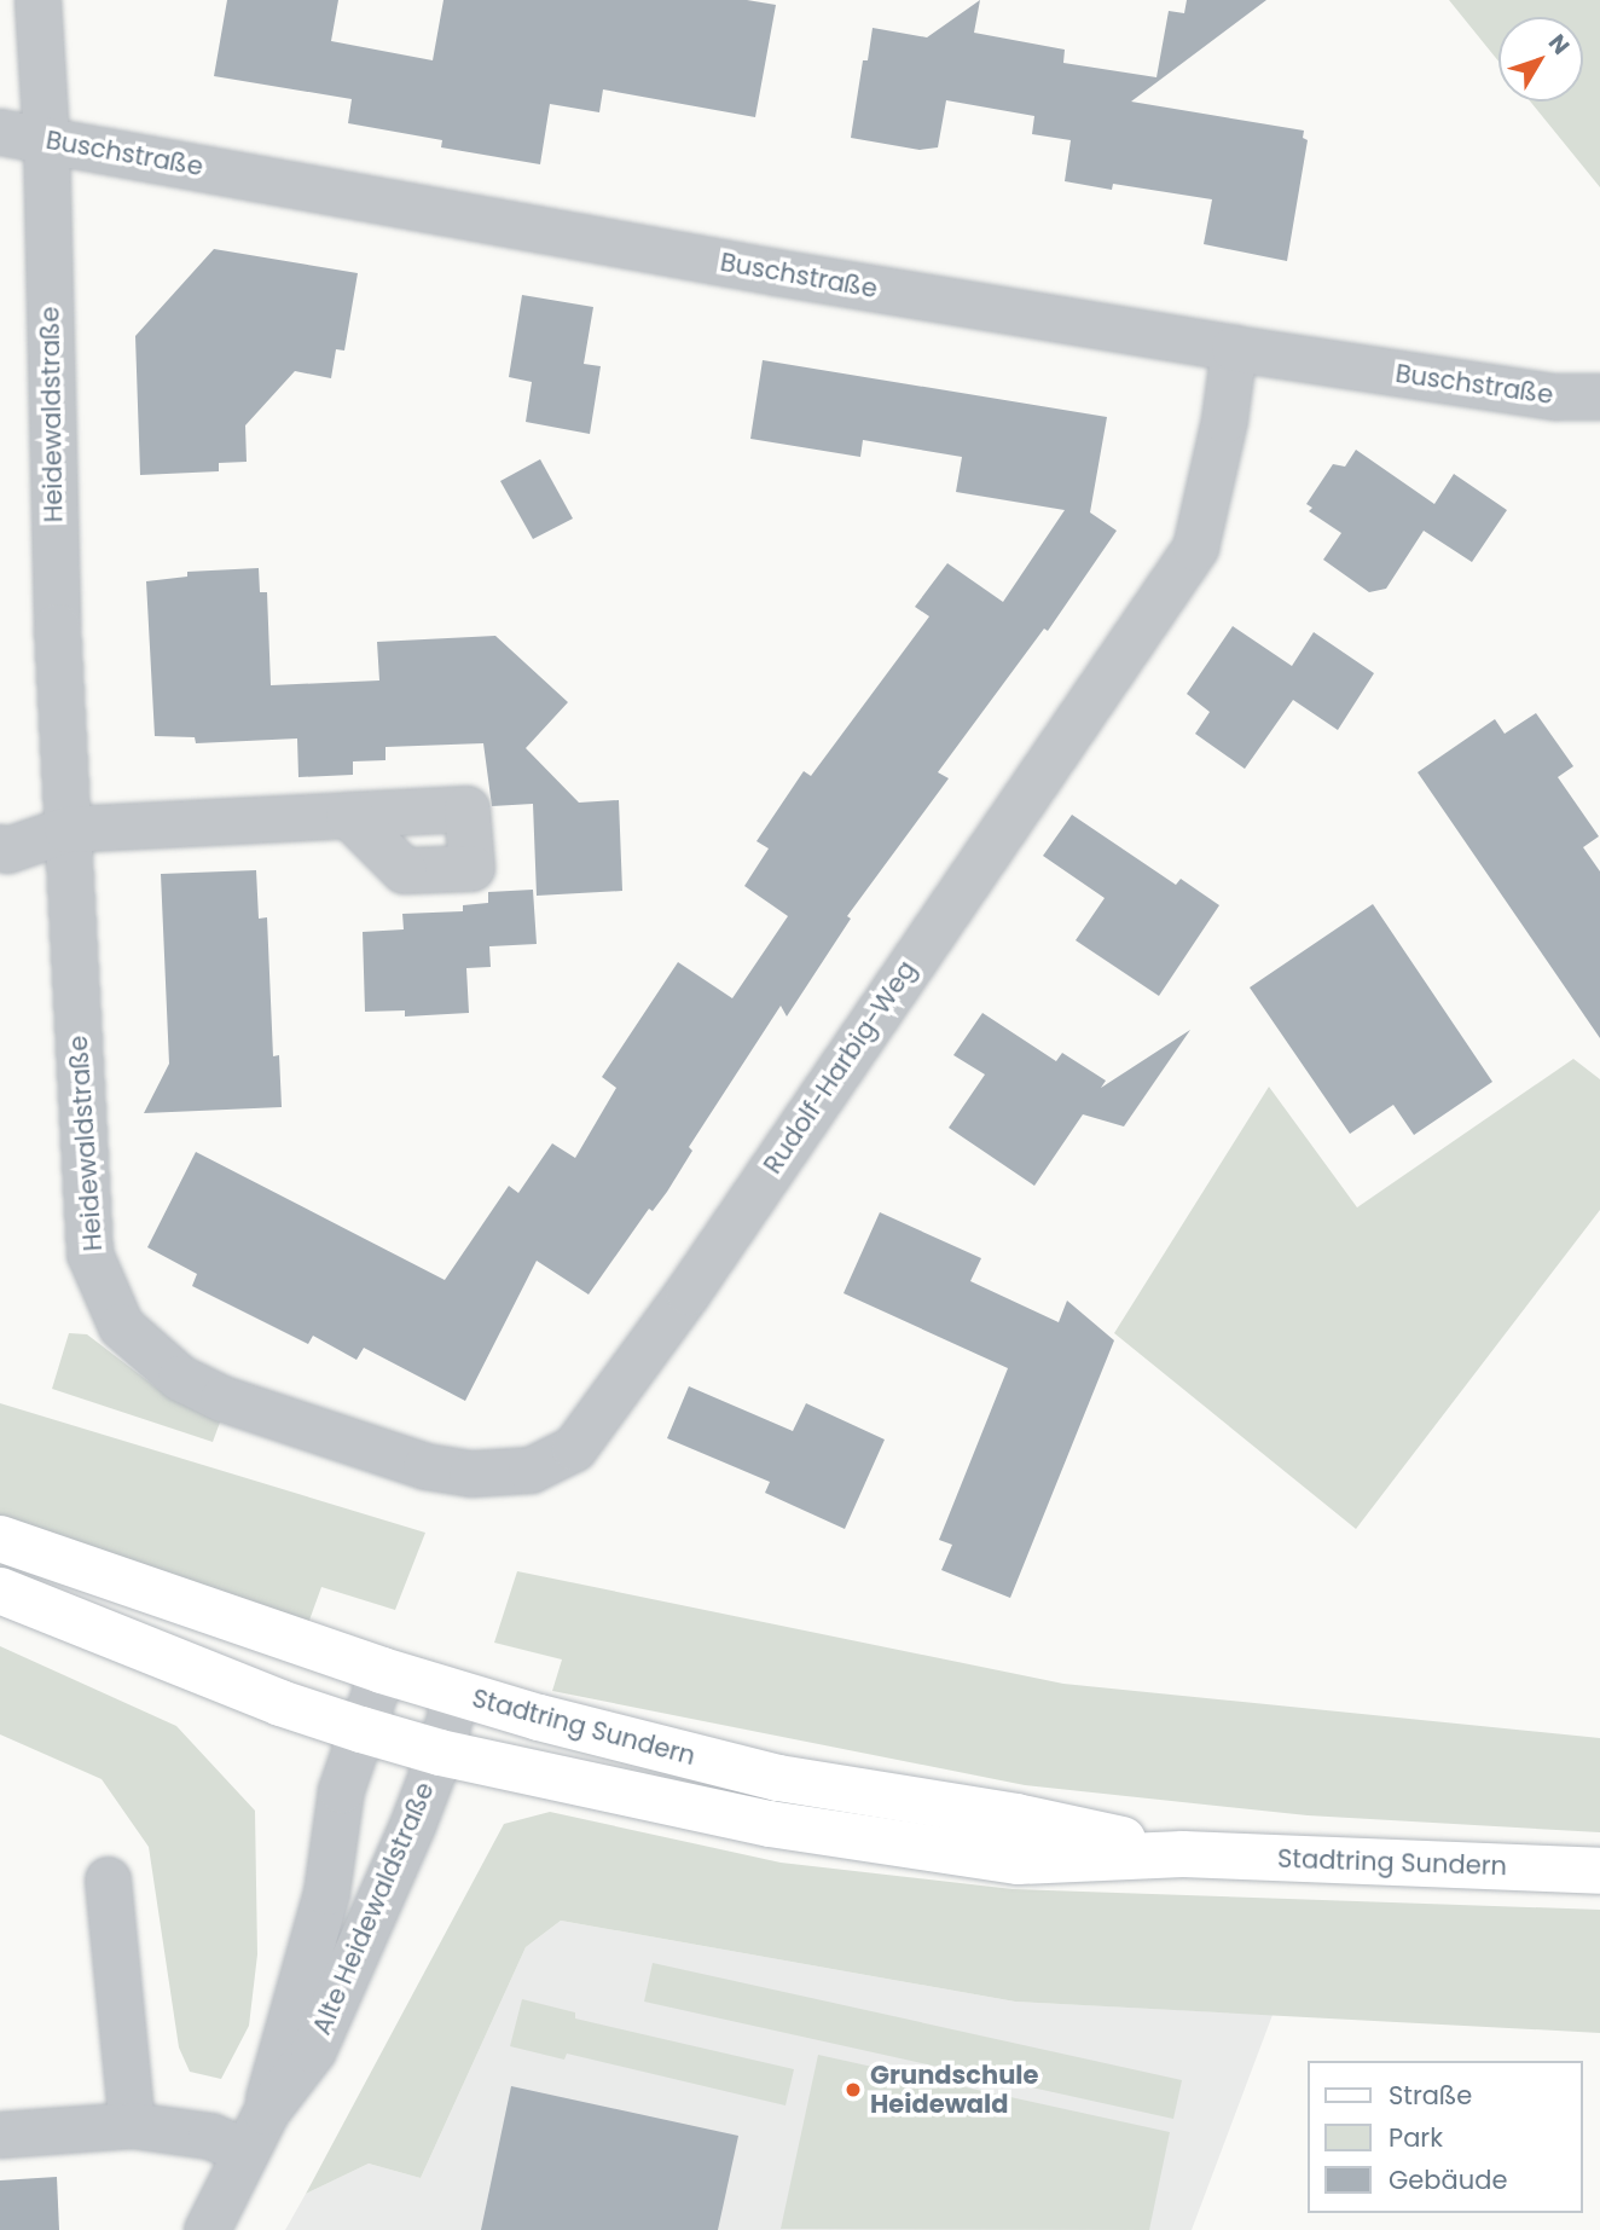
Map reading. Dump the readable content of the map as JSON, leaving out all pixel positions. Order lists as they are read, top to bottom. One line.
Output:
{"streets":{"main road":["Stadtring Sundern"],"street":["Buschstraße","Heidewaldstraße","Rudolf-Harbig-Weg","Alte Heidewaldstraße"]},"crossings":[["Buschstraße","Heidewaldstraße"],["Buschstraße","Rudolf-Harbig-Weg"],["Heidewaldstraße","Rudolf-Harbig-Weg"],["Stadtring Sundern","Alte Heidewaldstraße"]],"places":["Grundschule Heidewald"],"legend":["Straße","Park","Gebäude"],"north":"top right"}
